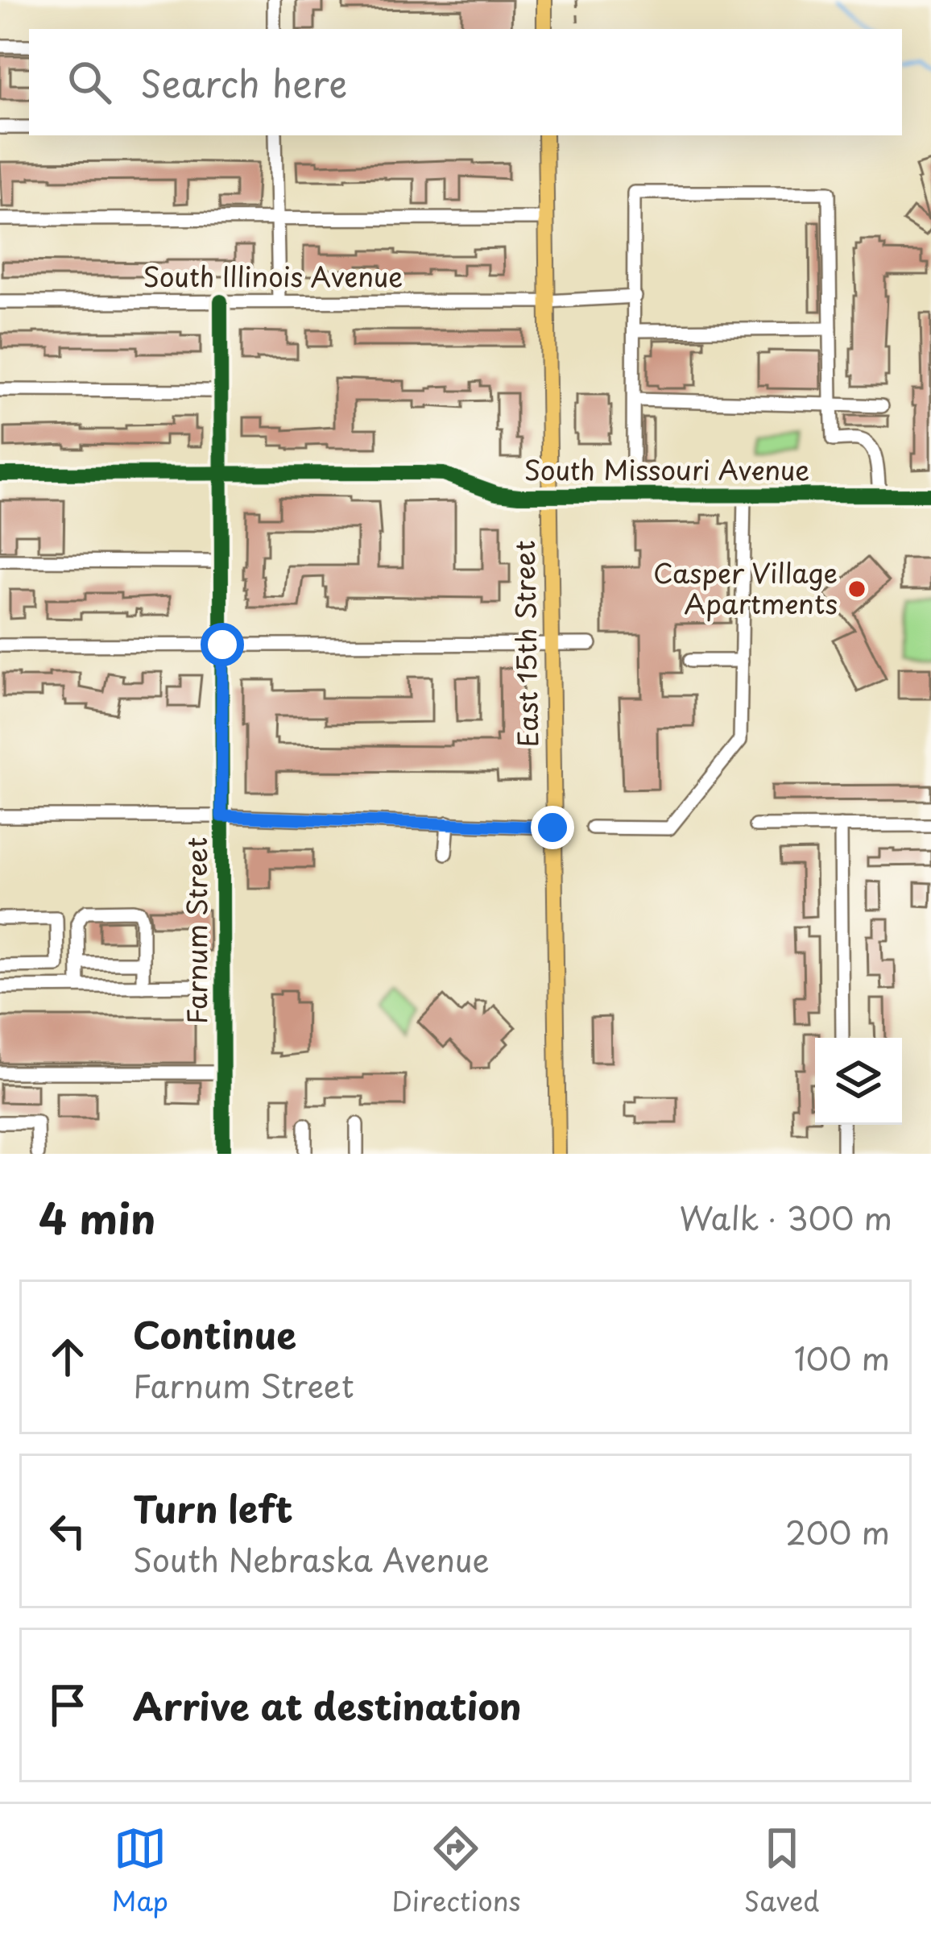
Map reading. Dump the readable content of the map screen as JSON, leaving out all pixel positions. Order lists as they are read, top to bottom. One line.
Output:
{"streets":{"main road":["East 15th Street"],"street":["South Illinois Avenue","South Missouri Avenue","Farnum Street"]},"crossings":[["South Illinois Avenue","East 15th Street"],["South Illinois Avenue","Farnum Street"],["South Missouri Avenue","East 15th Street"],["South Missouri Avenue","Farnum Street"]],"places":["Casper Village Apartments"],"page":{"search":"Search here","heading":["4 min","Walk · 300 m"],"list":[["Continue","Farnum Street","100 m"],["Turn left","South Nebraska Avenue","200 m"],"Arrive at destination"],"nav":["Map","Directions","Saved"]}}
